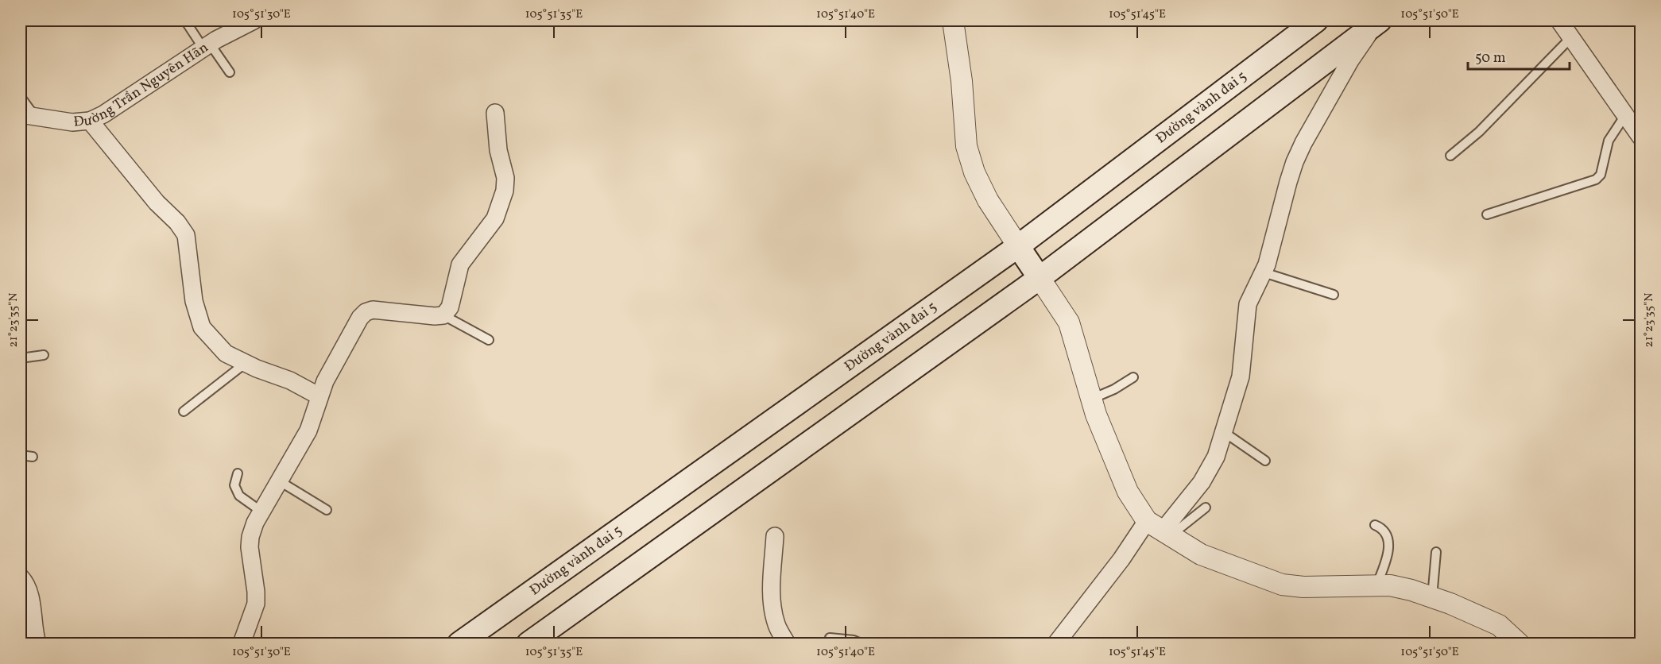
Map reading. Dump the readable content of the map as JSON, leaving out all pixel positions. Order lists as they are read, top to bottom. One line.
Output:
{"streets":{"main road":["Đường vành đai 5"],"street":["Đường Trần Nguyên Hãn"]},"scale_bar":"50 m","coordinates":["105°51'30\"E","105°51'35\"E","105°51'40\"E","105°51'45\"E","105°51'50\"E","21°23'35\"N"]}
